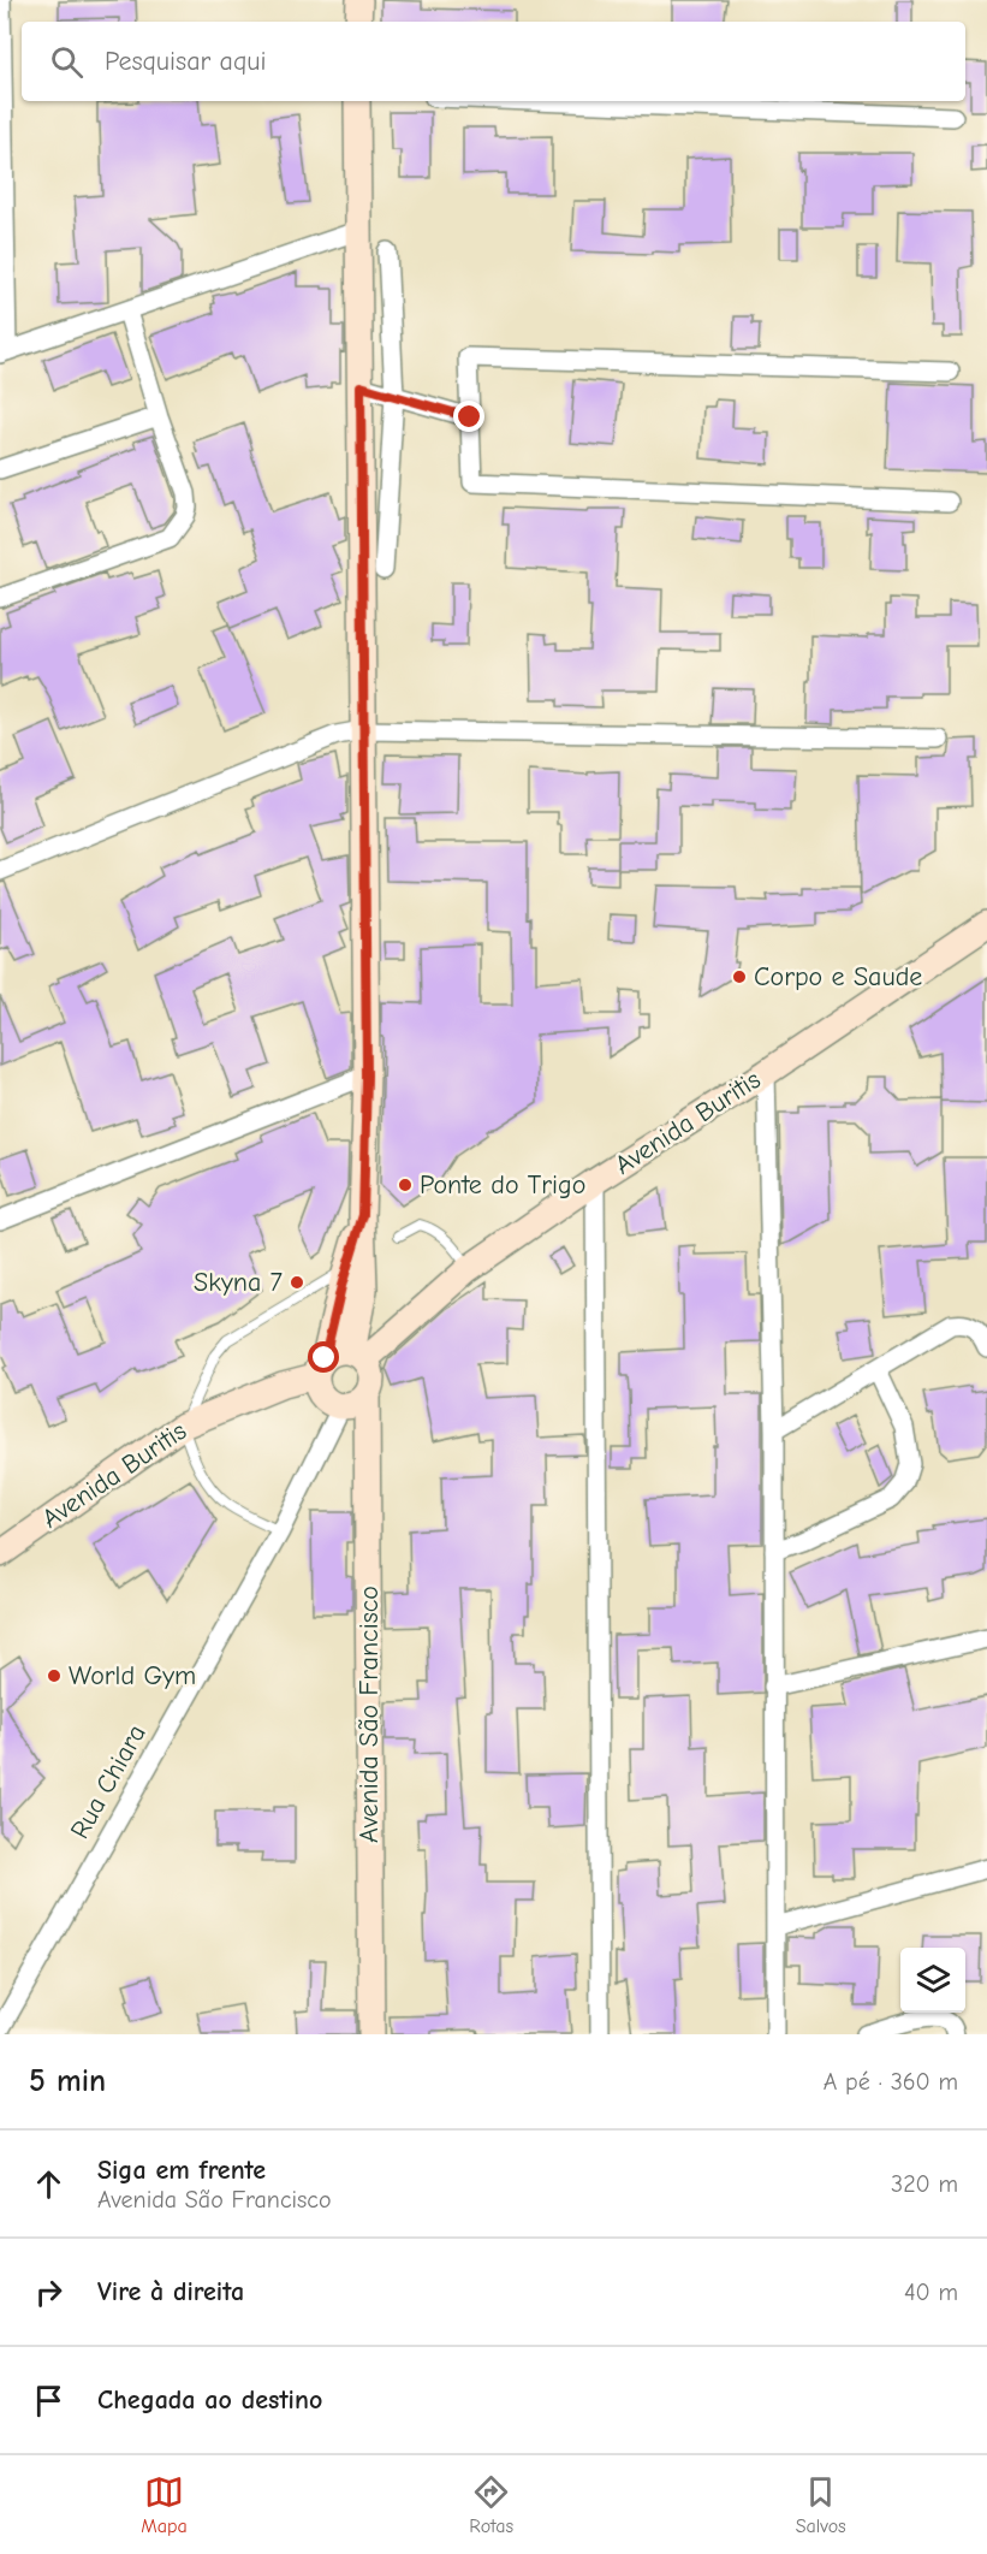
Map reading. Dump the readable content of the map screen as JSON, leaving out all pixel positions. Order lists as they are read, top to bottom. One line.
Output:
{"streets":{"street":["Avenida Buritis","Avenida São Francisco","Rua Chiara"]},"crossings":[["Avenida Buritis","Avenida São Francisco"],["Avenida Buritis","Rua Chiara"],["Avenida São Francisco","Rua Chiara"]],"places":["Corpo e Saude","Ponte do Trigo","Skyna 7","World Gym"],"page":{"search":"Pesquisar aqui","heading":["5 min","A pé · 360 m"],"list":[["Siga em frente","Avenida São Francisco","320 m"],["Vire à direita","40 m"],"Chegada ao destino"],"nav":["Mapa","Rotas","Salvos"]}}
